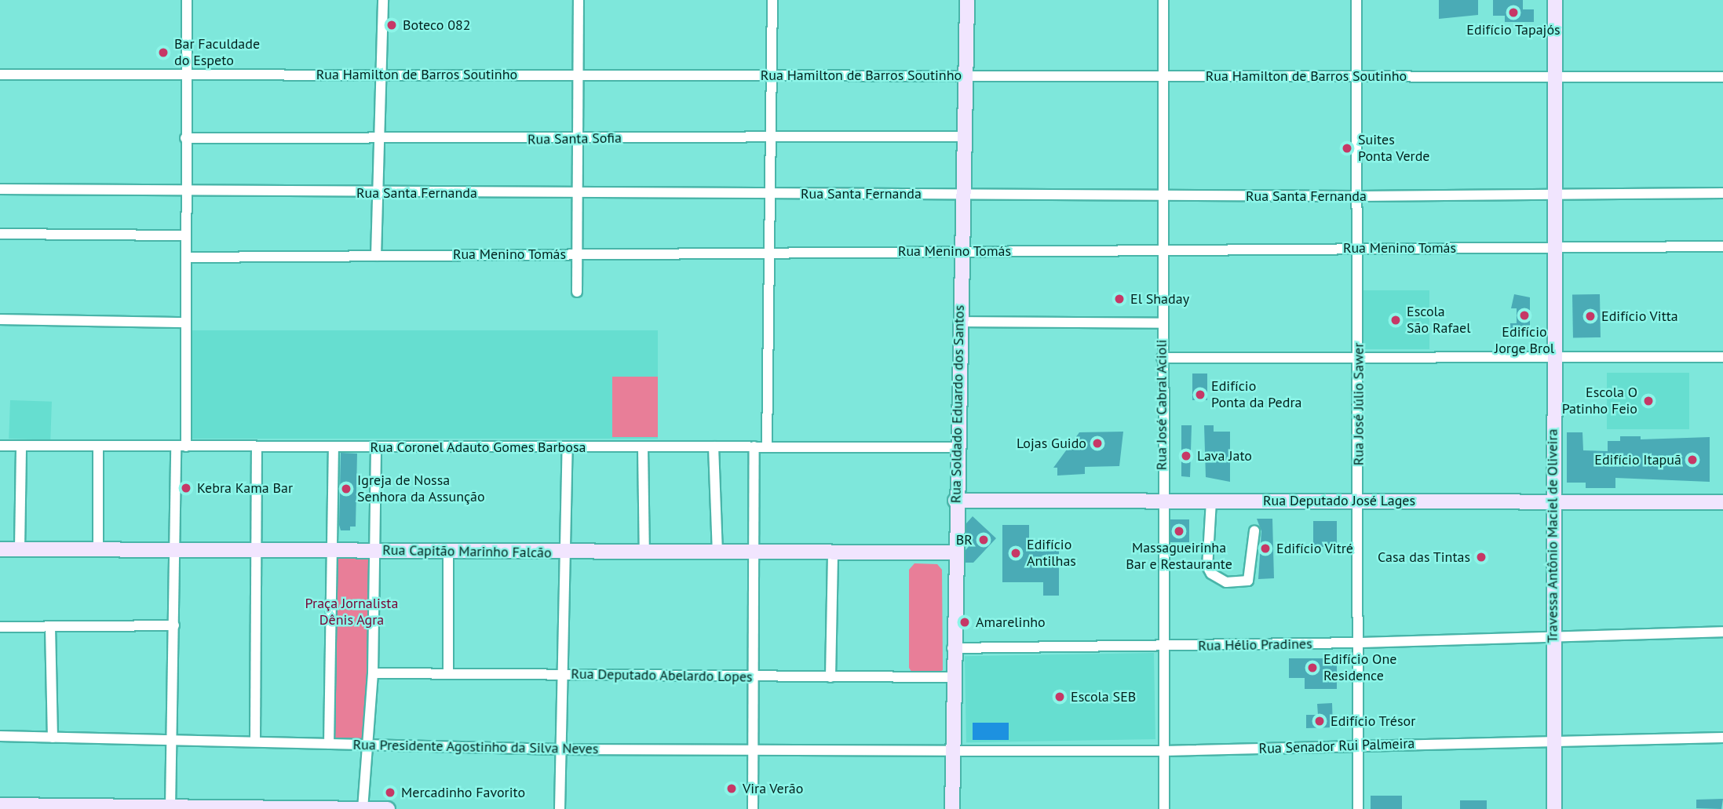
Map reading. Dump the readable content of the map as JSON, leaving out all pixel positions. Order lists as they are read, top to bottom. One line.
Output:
{"streets":{"street":["Rua Hamilton de Barros Soutinho","Rua Santa Sofia","Rua Santa Fernanda","Rua Menino Tomás","Rua Soldado Eduardo dos Santos","Rua José Júlio Sawer","Rua José Cabral Acioli","Rua Coronel Adauto Gomes Barbosa","Rua Deputado José Lages","Travessa Antônio Maciel de Oliveira","Rua Capitão Marinho Falcão","Rua Hélio Pradines","Rua Deputado Abelardo Lopes","Rua Senador Rui Palmeira","Rua Presidente Agostinho da Silva Neves"]},"crossings":[["Rua Hamilton de Barros Soutinho","Rua Soldado Eduardo dos Santos"],["Rua Hamilton de Barros Soutinho","Rua José Júlio Sawer"],["Rua Hamilton de Barros Soutinho","Rua José Cabral Acioli"],["Rua Hamilton de Barros Soutinho","Travessa Antônio Maciel de Oliveira"],["Rua Santa Sofia","Rua Soldado Eduardo dos Santos"],["Rua Santa Fernanda","Rua Soldado Eduardo dos Santos"],["Rua Santa Fernanda","Rua José Júlio Sawer"],["Rua Santa Fernanda","Rua José Cabral Acioli"],["Rua Santa Fernanda","Travessa Antônio Maciel de Oliveira"],["Rua Menino Tomás","Rua Soldado Eduardo dos Santos"],["Rua Menino Tomás","Rua José Júlio Sawer"],["Rua Menino Tomás","Rua José Cabral Acioli"],["Rua Menino Tomás","Travessa Antônio Maciel de Oliveira"],["Rua Soldado Eduardo dos Santos","Rua Coronel Adauto Gomes Barbosa"],["Rua Soldado Eduardo dos Santos","Rua Deputado José Lages"],["Rua Soldado Eduardo dos Santos","Rua Capitão Marinho Falcão"],["Rua Soldado Eduardo dos Santos","Rua Hélio Pradines"],["Rua Soldado Eduardo dos Santos","Rua Deputado Abelardo Lopes"],["Rua Soldado Eduardo dos Santos","Rua Senador Rui Palmeira"],["Rua Soldado Eduardo dos Santos","Rua Presidente Agostinho da Silva Neves"],["Rua José Júlio Sawer","Rua Deputado José Lages"],["Rua José Júlio Sawer","Rua Hélio Pradines"],["Rua José Júlio Sawer","Rua Senador Rui Palmeira"],["Rua José Cabral Acioli","Rua Deputado José Lages"],["Rua José Cabral Acioli","Rua Hélio Pradines"],["Rua José Cabral Acioli","Rua Senador Rui Palmeira"],["Rua Deputado José Lages","Travessa Antônio Maciel de Oliveira"],["Travessa Antônio Maciel de Oliveira","Rua Hélio Pradines"],["Travessa Antônio Maciel de Oliveira","Rua Senador Rui Palmeira"],["Rua Senador Rui Palmeira","Rua Presidente Agostinho da Silva Neves"]],"parks":["Praça Jornalista Dênis Agra"],"places":["Edifício Tapajós","Boteco 082","Bar Faculdade do Espeto","Suites Ponta Verde","El Shaday","Edifício Jorge Brol","Edifício Vitta","Escola São Rafael","Edifício Ponta da Pedra","Escola O Patinho Feio","Lojas Guido","Lava Jato","Edifício Itapuã","Kebra Kama Bar","Igreja de Nossa Senhora da Assunção","Massagueirinha Bar e Restaurante","BR","Edifício Vitré","Edifício Antilhas","Casa das Tintas","Amarelinho","Edifício One Residence","Escola SEB","Edifício Trésor","Vira Verão","Mercadinho Favorito"]}
